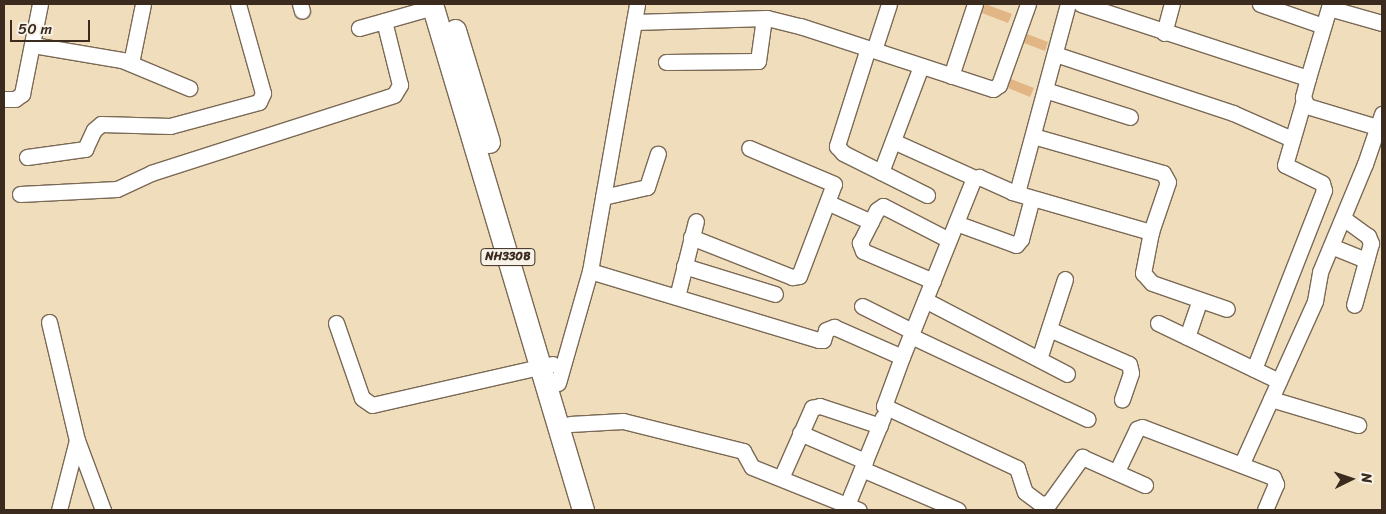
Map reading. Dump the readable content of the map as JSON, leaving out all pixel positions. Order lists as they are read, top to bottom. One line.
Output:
{"streets":{"highway":["NH330B"]},"scale_bar":"50 m","north":"right"}
